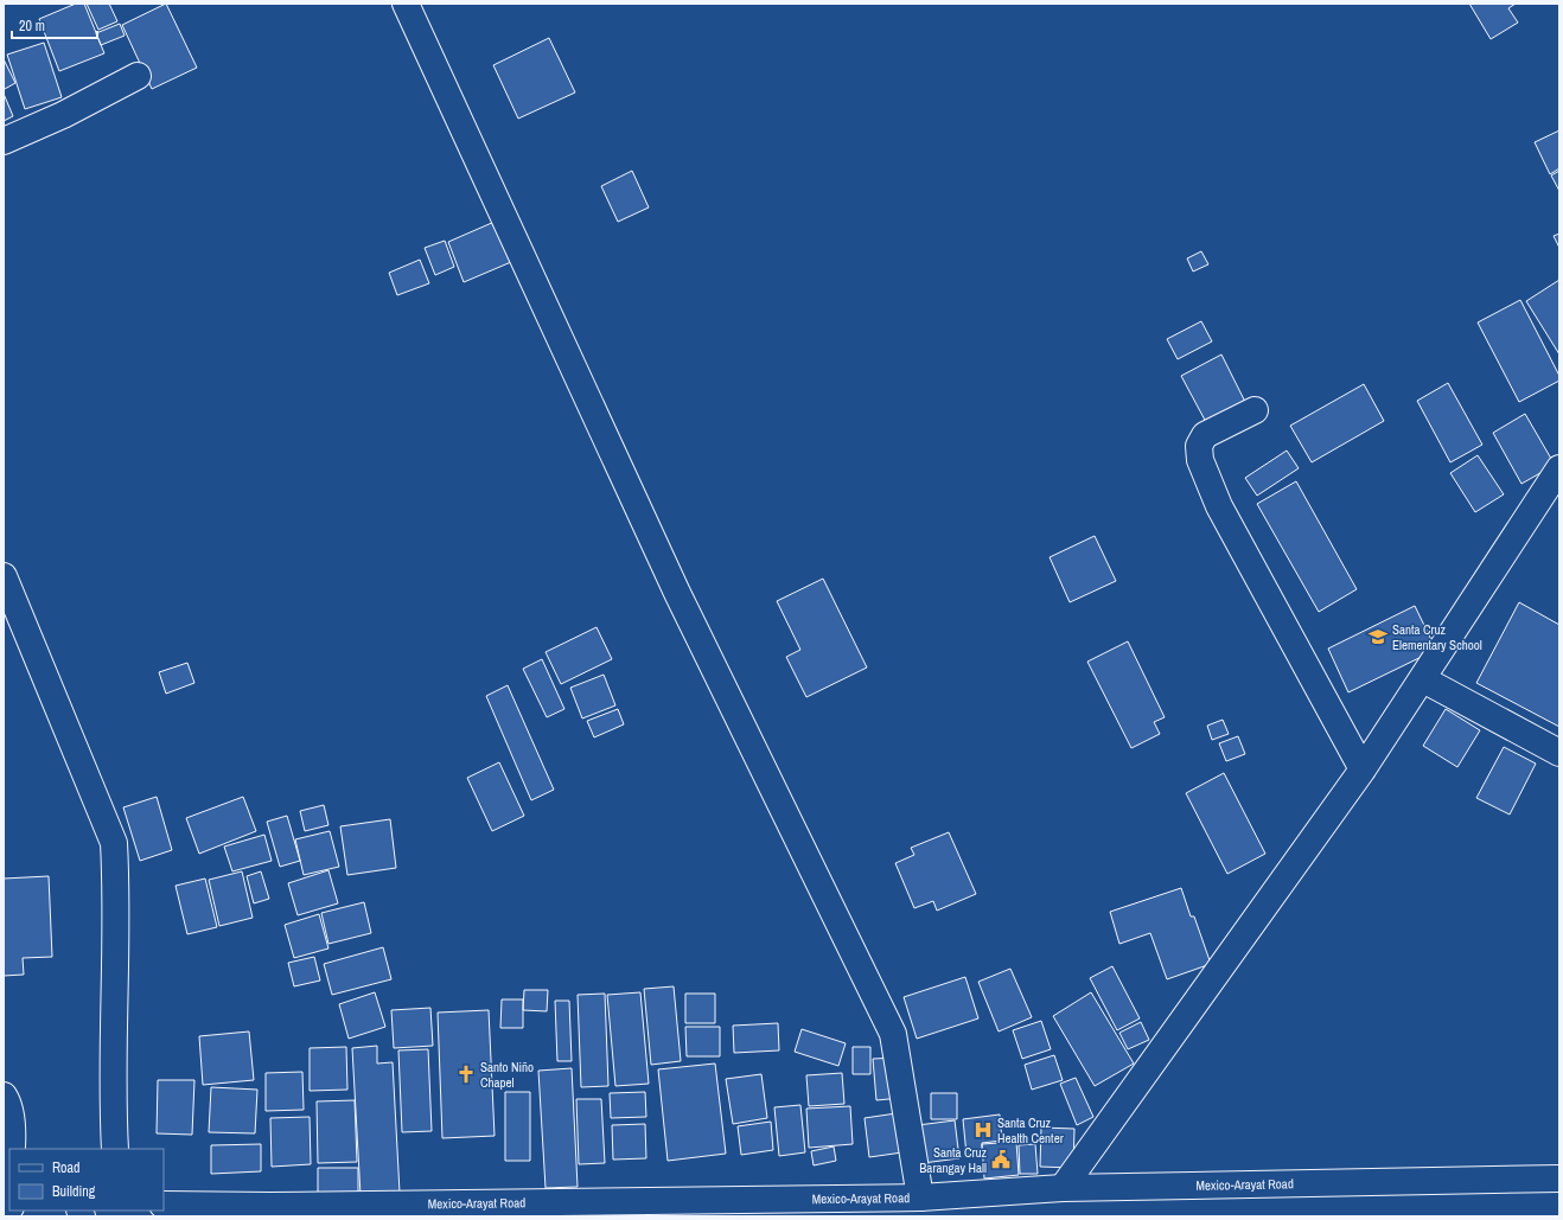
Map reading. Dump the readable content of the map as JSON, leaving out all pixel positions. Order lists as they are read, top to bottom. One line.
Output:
{"streets":{"street":["Mexico-Arayat Road"]},"places":{"school or university":["Santa Cruz Elementary School"],"church":["Santo Niño Chapel"],"hospital":["Santa Cruz Health Center"],"public building":["Santa Cruz Barangay Hall"]},"legend":["Road","Building"],"scale_bar":"20 m"}
